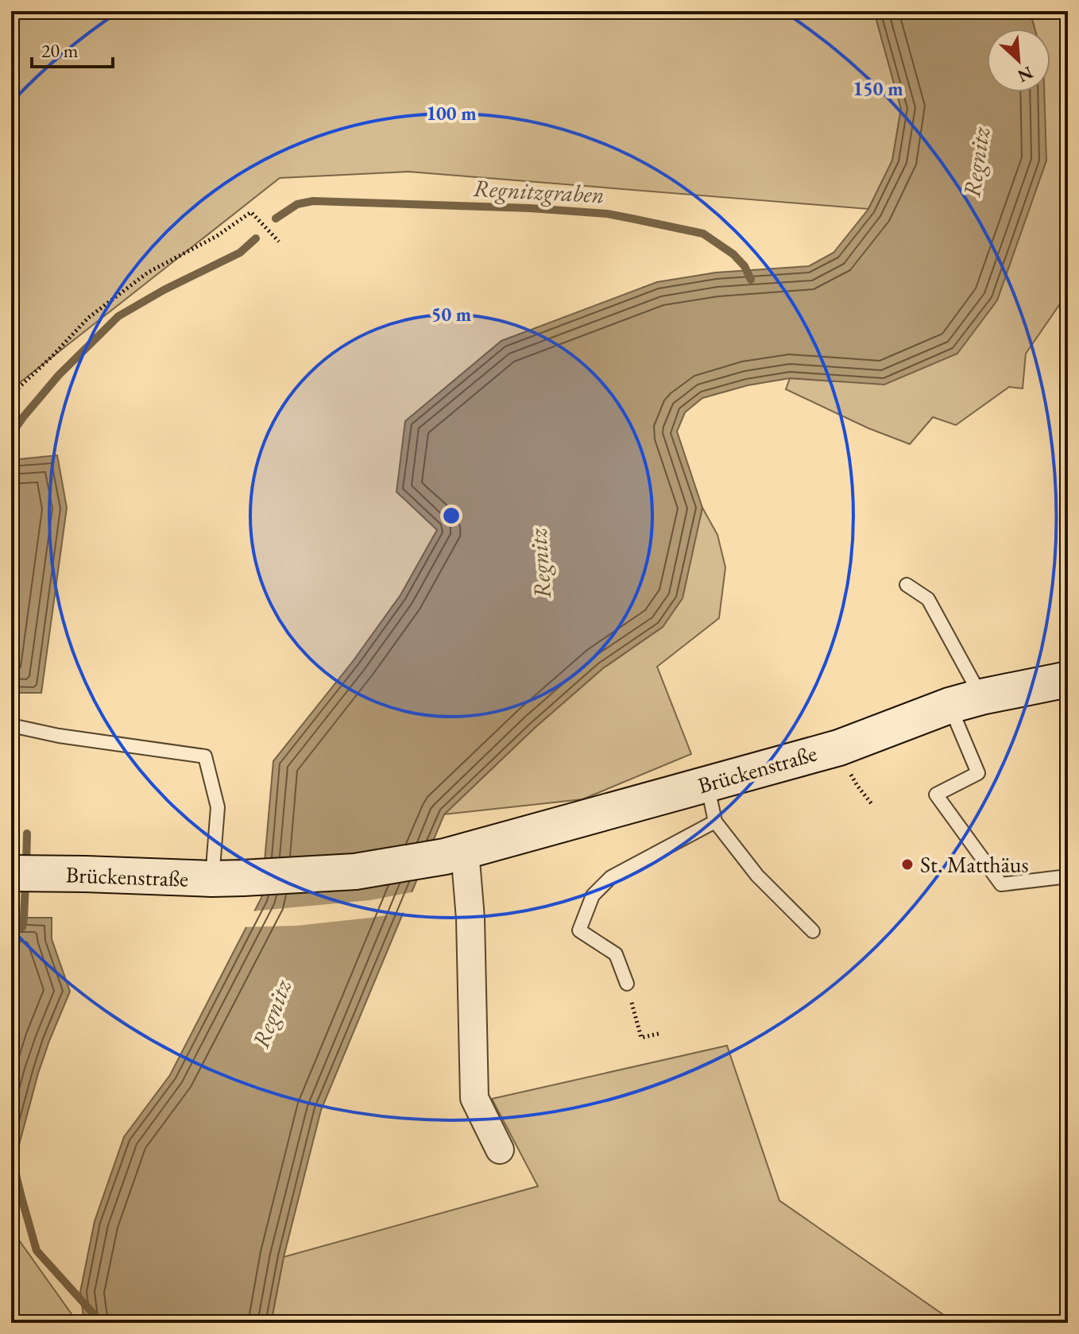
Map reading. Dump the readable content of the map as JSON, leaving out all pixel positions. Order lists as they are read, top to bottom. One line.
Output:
{"streets":{"main road":["Brückenstraße"]},"water":["Regnitz","Regnitzgraben"],"places":["St. Matthäus"],"scale_bar":"20 m","north":"bottom right","rings":["150 m","100 m","50 m"]}
